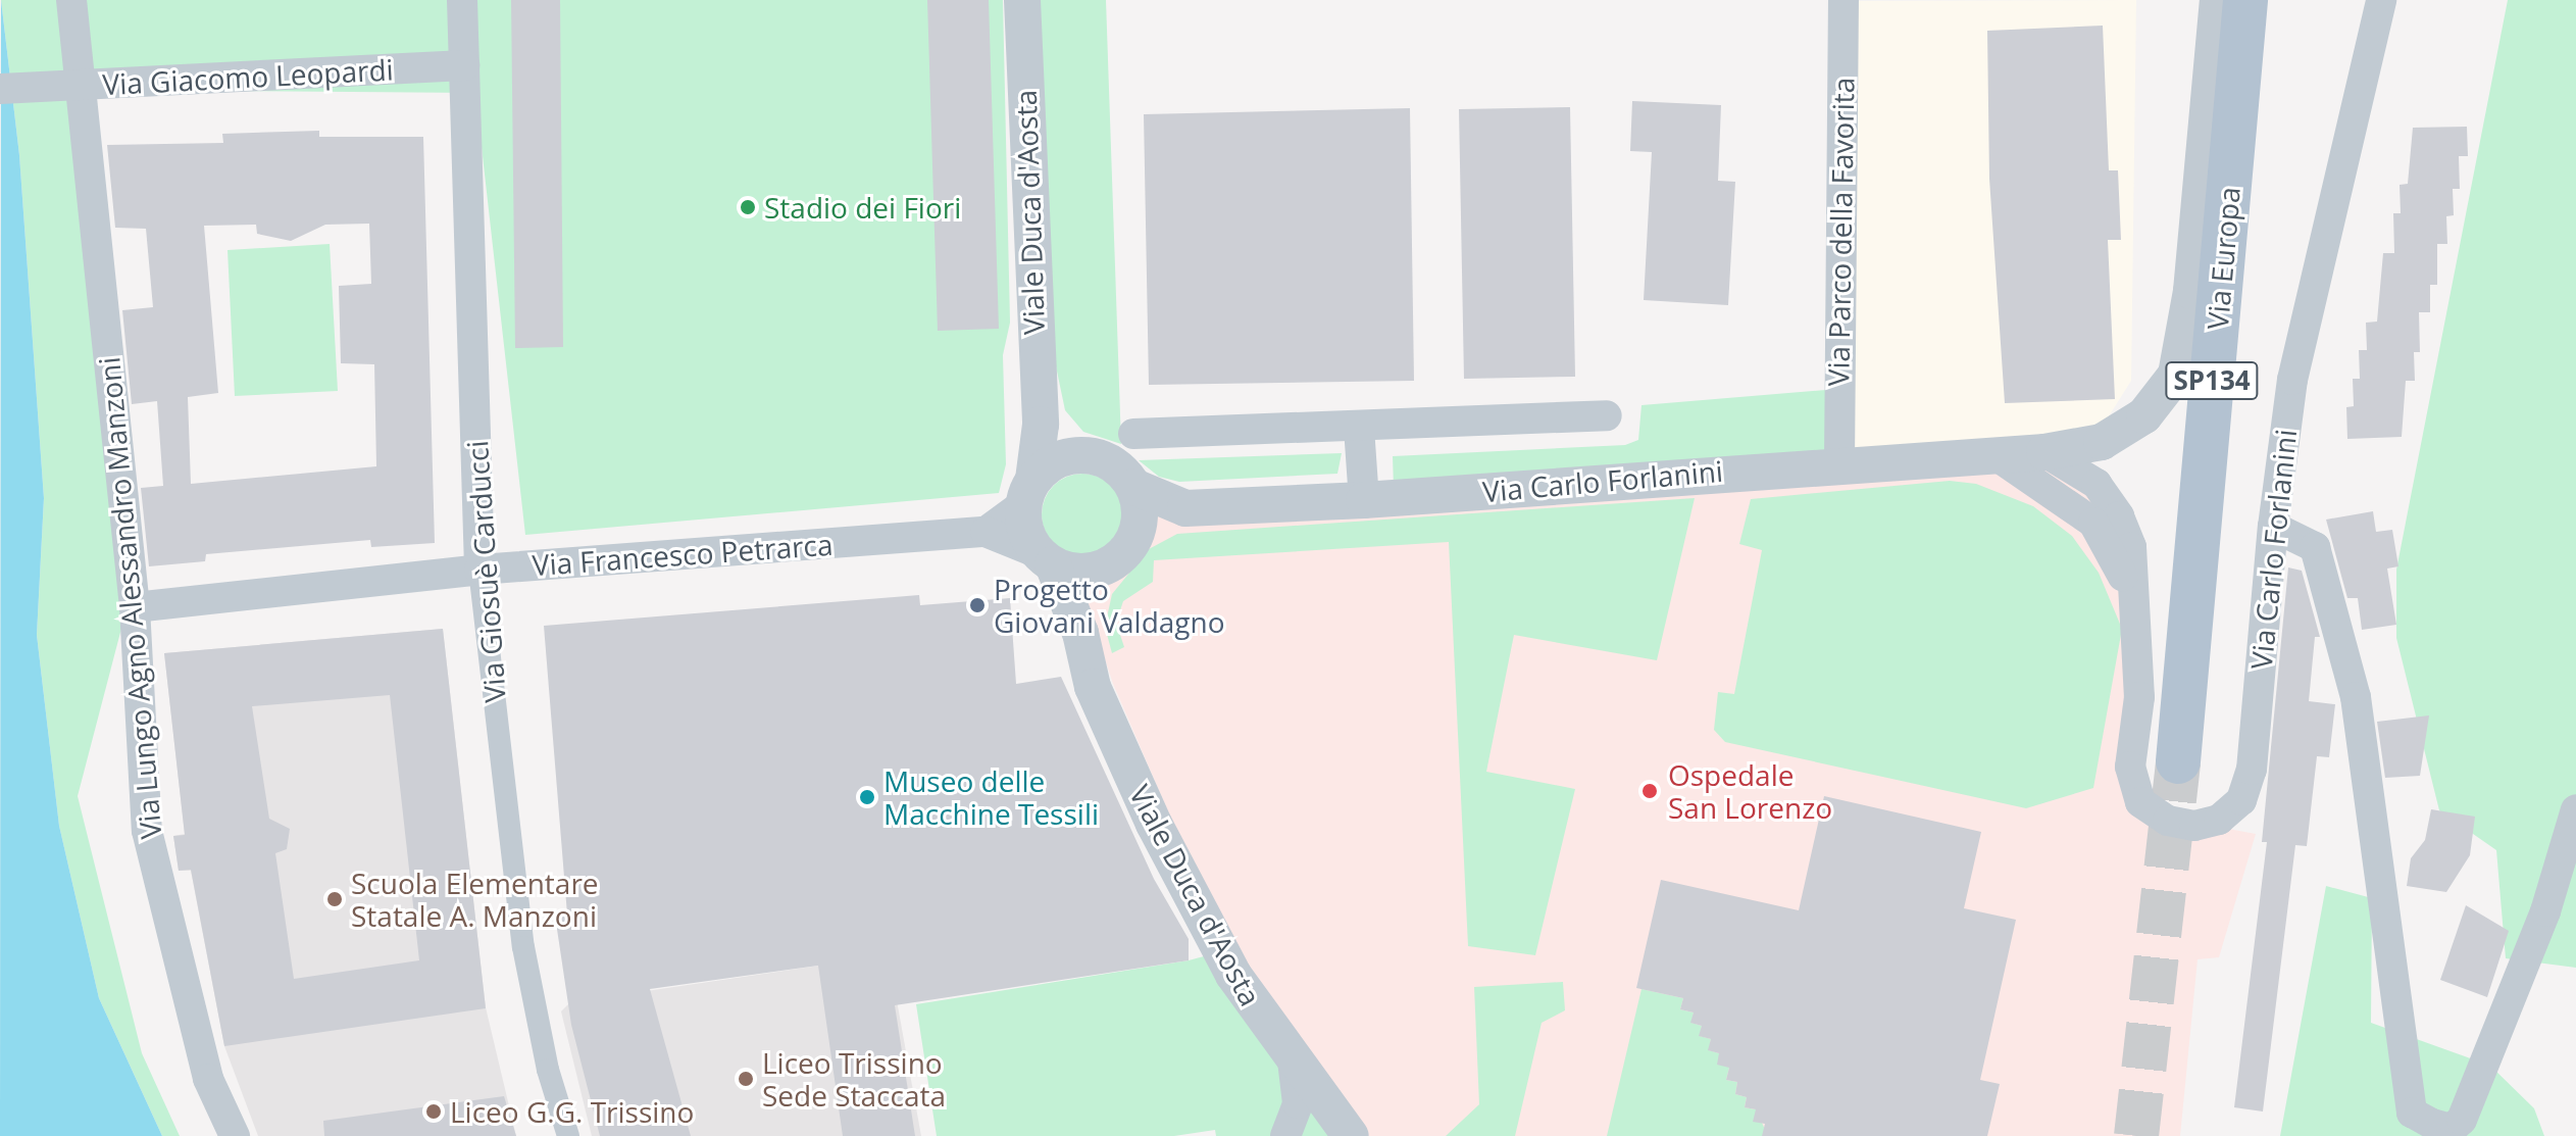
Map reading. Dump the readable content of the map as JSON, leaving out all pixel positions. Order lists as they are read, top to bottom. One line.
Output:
{"streets":{"main road":["Via Europa","SP134"],"street":["Via Giacomo Leopardi","Viale Duca d'Aosta","Via Parco della Favorita","Via Carlo Forlanini","Via Francesco Petrarca","Via Giosuè Carducci","Via Lungo Agno Alessandro Manzoni"]},"crossings":[["Via Giacomo Leopardi","Via Giosuè Carducci"],["Via Giacomo Leopardi","Via Lungo Agno Alessandro Manzoni"],["Via Parco della Favorita","Via Carlo Forlanini"],["Via Francesco Petrarca","Via Giosuè Carducci"],["Via Francesco Petrarca","Via Lungo Agno Alessandro Manzoni"]],"places":["Stadio dei Fiori","Progetto Giovani Valdagno","Ospedale San Lorenzo","Museo delle Macchine Tessili","Scuola Elementare Statale A. Manzoni","Liceo Trissino Sede Staccata","Liceo G.G. Trissino"]}
